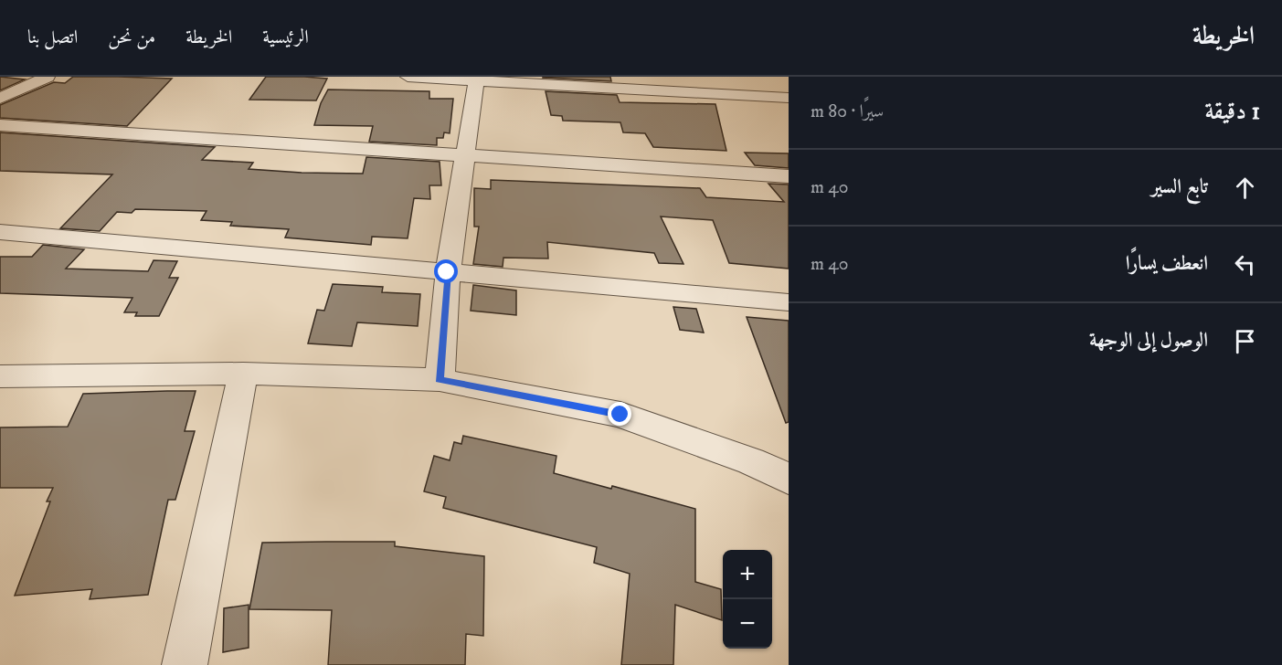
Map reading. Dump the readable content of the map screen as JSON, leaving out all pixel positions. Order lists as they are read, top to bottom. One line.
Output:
{"page":{"header":"الخريطة","nav":["الرئيسية","الخريطة","من نحن","اتصل بنا"],"heading":["1 دقيقة","سيرًا · 80 m"],"list":[["تابع السير","40 m"],["انعطف يسارًا","40 m"],"الوصول إلى الوجهة"],"map_buttons":["+","−"]}}
